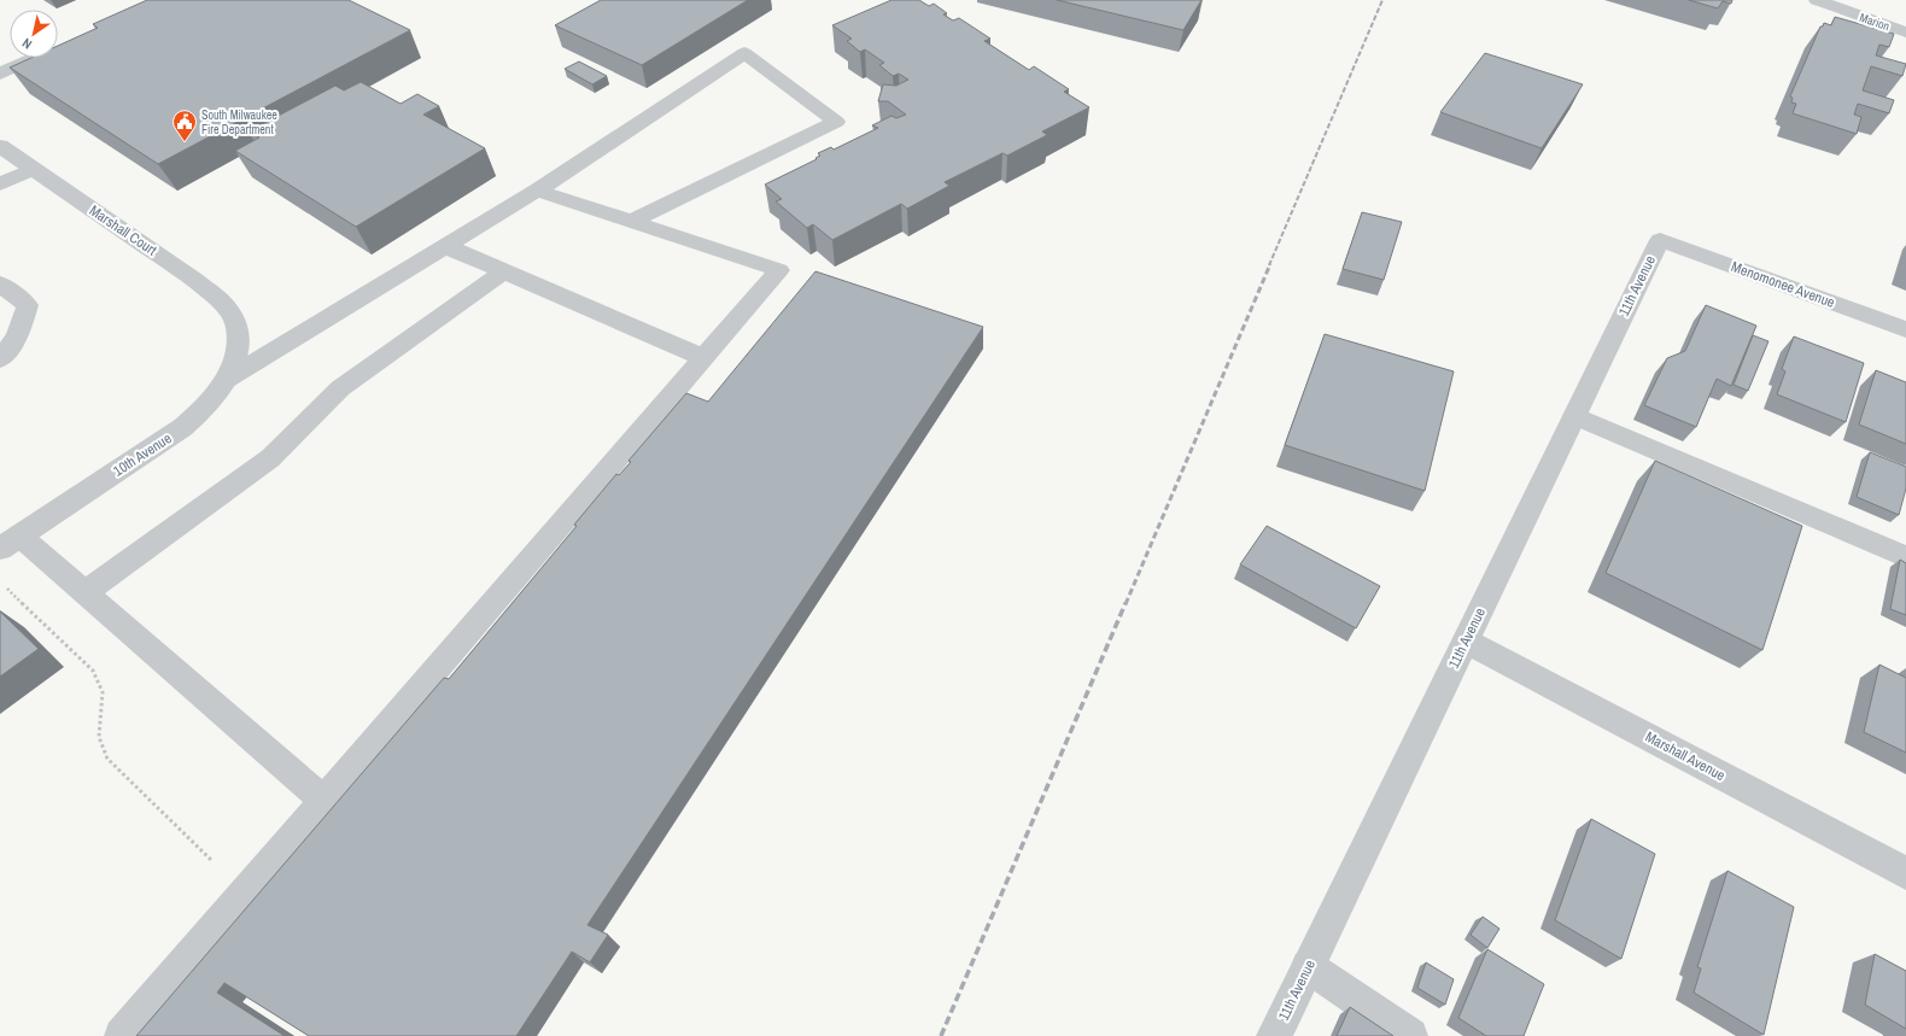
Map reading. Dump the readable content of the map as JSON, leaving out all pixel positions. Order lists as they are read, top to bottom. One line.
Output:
{"streets":{"street":["Marion","Marshall Court","Menomonee Avenue","11th Avenue","10th Avenue","Marshall Avenue"]},"crossings":[["Marshall Court","10th Avenue"],["Menomonee Avenue","11th Avenue"],["11th Avenue","Marshall Avenue"]],"places":{"public building":["South Milwaukee Fire Department"]},"north":"bottom left"}
